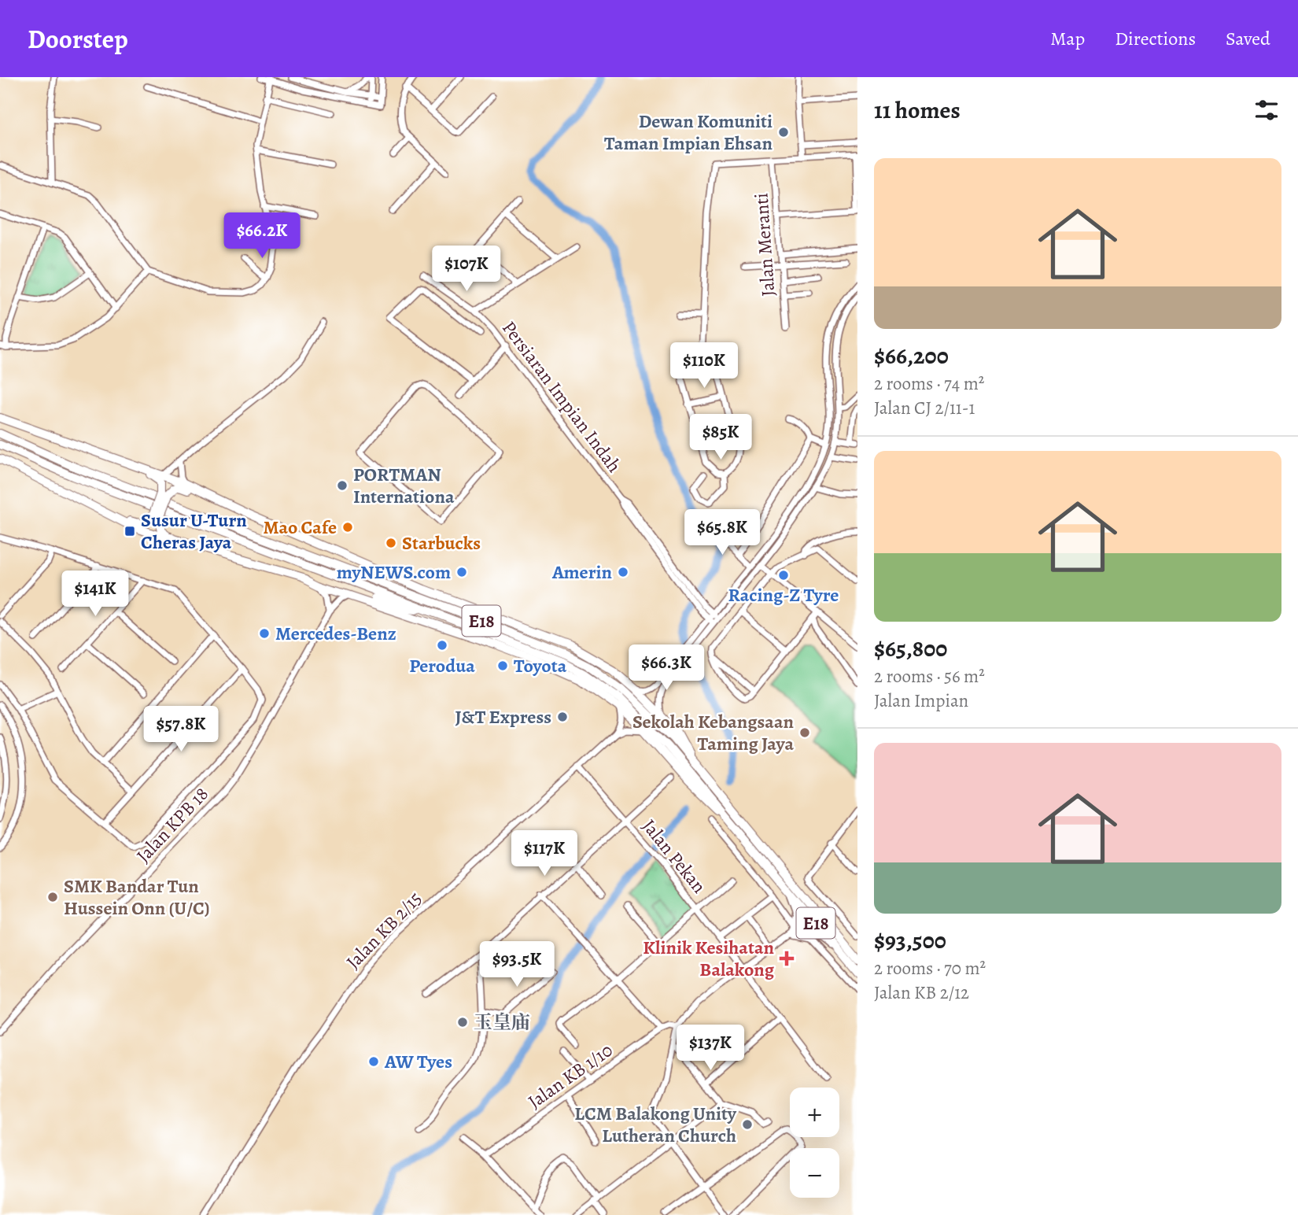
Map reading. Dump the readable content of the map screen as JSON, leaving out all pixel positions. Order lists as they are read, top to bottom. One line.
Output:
{"streets":{"highway":["E18"],"street":["Jalan Meranti","Persiaran Impian Indah","Jalan KPB 18","Jalan Pekan","Jalan KB 2/15","Jalan KB 1/10"]},"crossings":[["Jalan Pekan","Jalan KB 2/15"]],"places":{"other":["Dewan Komuniti Taman Impian Ehsan","PORTMAN Internationa","Mao Cafe","Starbucks","myNEWS.com","Amerin","Racing-Z Tyre","Mercedes-Benz","Perodua","Toyota","J&T Express","Sekolah Kebangsaan Taming Jaya","SMK Bandar Tun Hussein Onn (U/C)","玉皇庙","AW Tyes","LCM Balakong Unity Lutheran Church"],"transit":["Susur U-Turn Cheras Jaya"],"health":["Klinik Kesihatan Balakong"]},"page":{"header":"Doorstep","nav":["Map","Directions","Saved"],"heading":"11 homes","list":[{"name":"$66,200","note":"2 rooms · 74 m² · Jalan CJ 2/11-1"},{"name":"$65,800","note":"2 rooms · 56 m² · Jalan Impian"},{"name":"$93,500","note":"2 rooms · 70 m² · Jalan KB 2/12"}],"price":["$66.2K","$107K","$110K","$85K","$65.8K","$141K","$66.3K","$57.8K","$117K","$93.5K","$137K"],"map_buttons":["+","−"]}}
